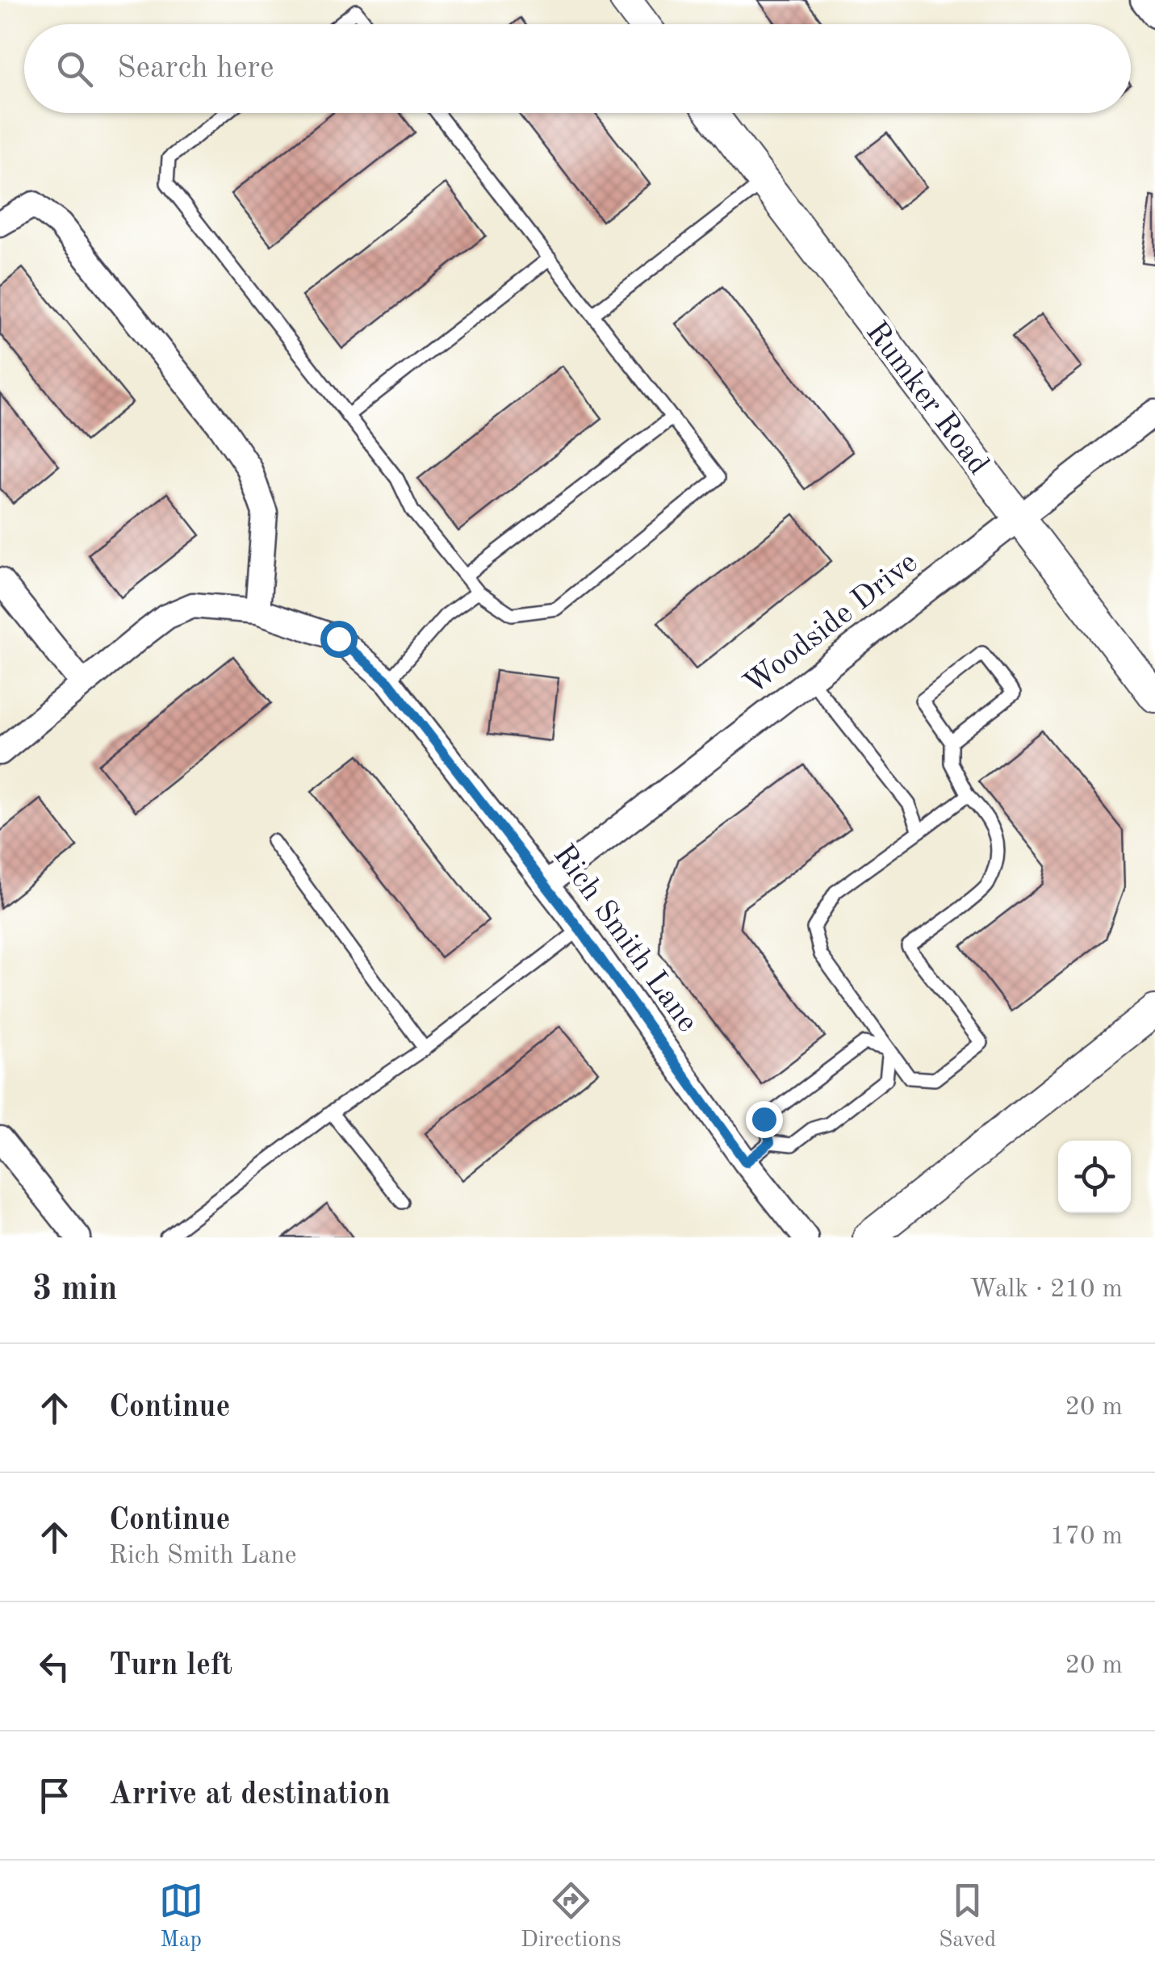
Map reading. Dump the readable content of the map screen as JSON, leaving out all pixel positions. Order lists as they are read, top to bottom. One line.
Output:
{"streets":{"street":["Rumker Road","Woodside Drive","Rich Smith Lane"]},"crossings":[["Rumker Road","Woodside Drive"],["Woodside Drive","Rich Smith Lane"]],"page":{"search":"Search here","heading":["3 min","Walk · 210 m"],"list":[["Continue","20 m"],["Continue","Rich Smith Lane","170 m"],["Turn left","20 m"],"Arrive at destination"],"nav":["Map","Directions","Saved"]}}
